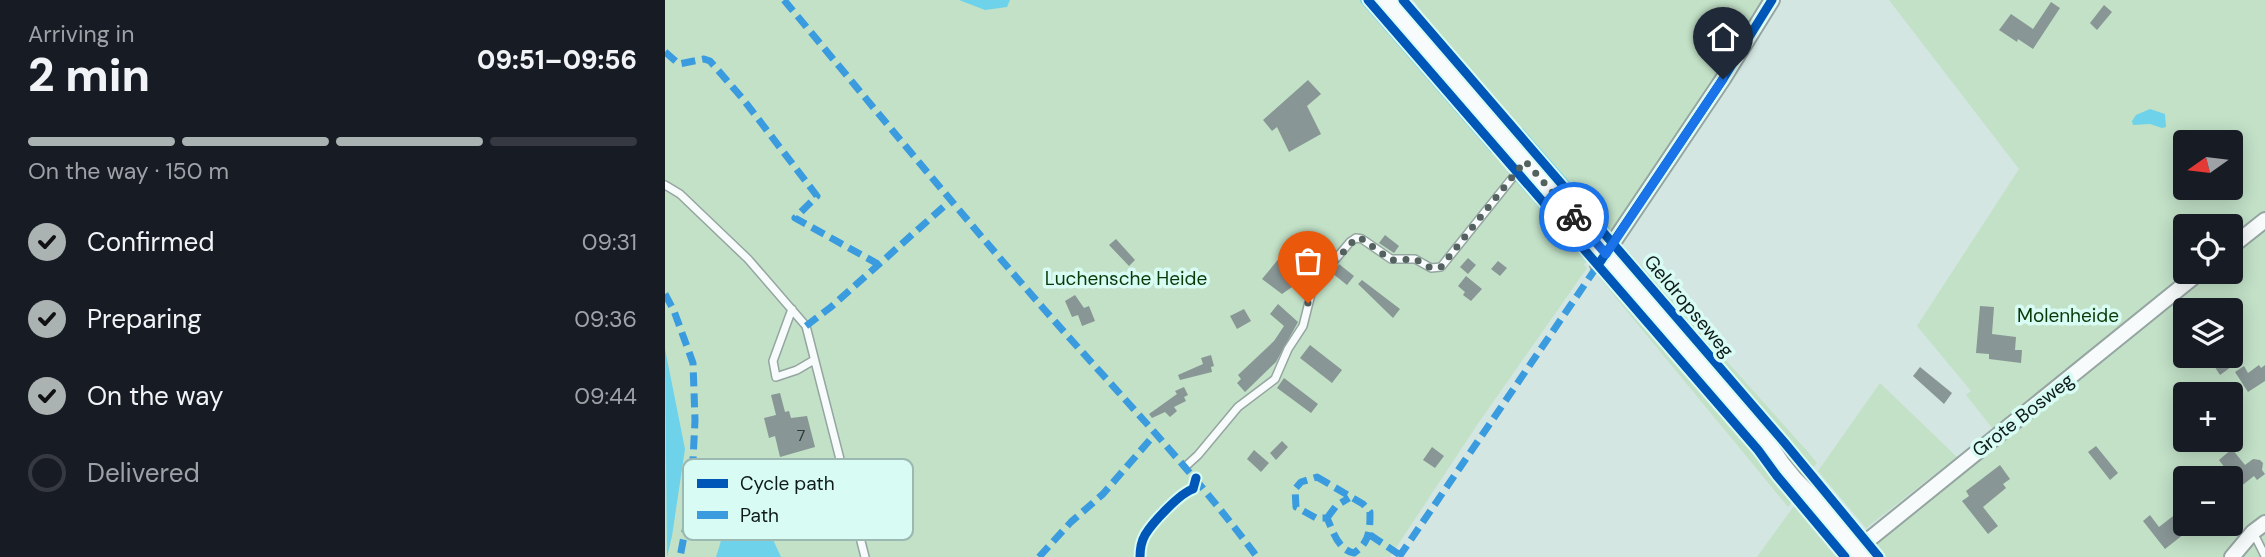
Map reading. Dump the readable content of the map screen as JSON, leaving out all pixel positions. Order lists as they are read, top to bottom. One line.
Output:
{"streets":{"main road":["Geldropseweg"],"street":["Grote Bosweg"]},"crossings":[["Geldropseweg","Grote Bosweg"]],"parks":["Luchensche Heide","Molenheide"],"house_numbers":["7"],"legend":["Cycle path","Path"],"north":"left","page":{"heading":["2 min","Arriving in","09:51–09:56"],"bar":"On the way · 150 m","map_buttons":["+","−"],"list":[["Confirmed","09:31"],["Preparing","09:36"],["On the way","09:44"],"Delivered"]}}
